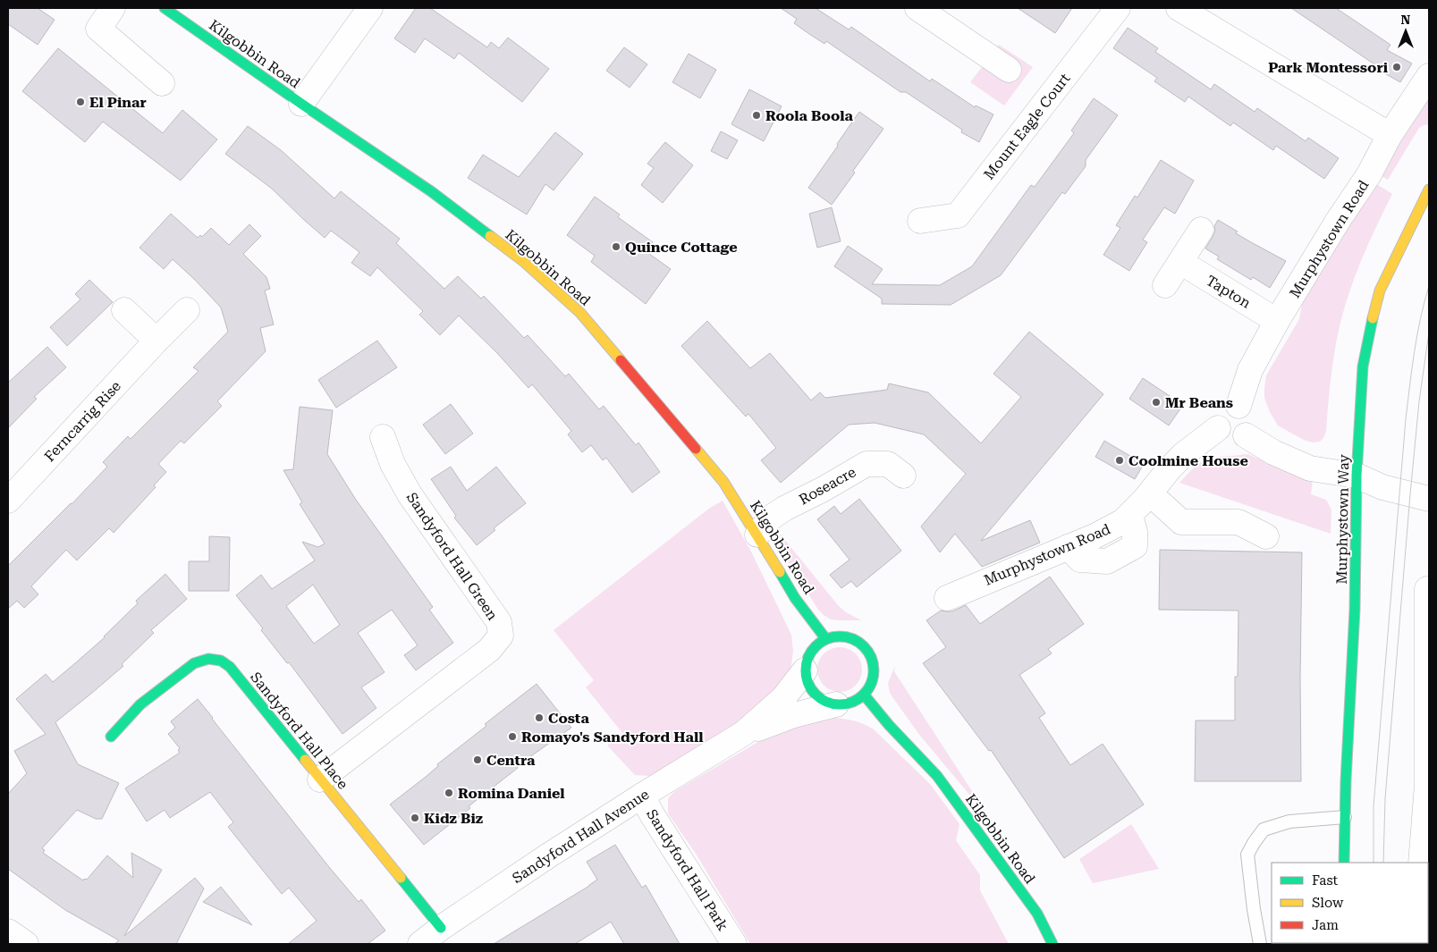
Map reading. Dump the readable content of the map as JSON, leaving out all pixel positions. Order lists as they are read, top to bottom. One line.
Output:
{"streets":{"street":["Kilgobbin Road","Mount Eagle Court","Murphystown Road","Tapton","Ferncarrig Rise","Roseacre","Murphystown Way","Sandyford Hall Green","Sandyford Hall Place","Sandyford Hall Avenue","Sandyford Hall Park"]},"crossings":[["Kilgobbin Road","Roseacre"],["Kilgobbin Road","Sandyford Hall Avenue"],["Murphystown Road","Tapton"],["Sandyford Hall Green","Sandyford Hall Place"],["Sandyford Hall Place","Sandyford Hall Avenue"],["Sandyford Hall Avenue","Sandyford Hall Park"]],"places":["Park Montessori","El Pinar","Roola Boola","Quince Cottage","Mr Beans","Coolmine House","Costa","Romayo's Sandyford Hall","Centra","Romina Daniel","Kidz Biz"],"legend":["Fast","Slow","Jam"],"north":"top"}
